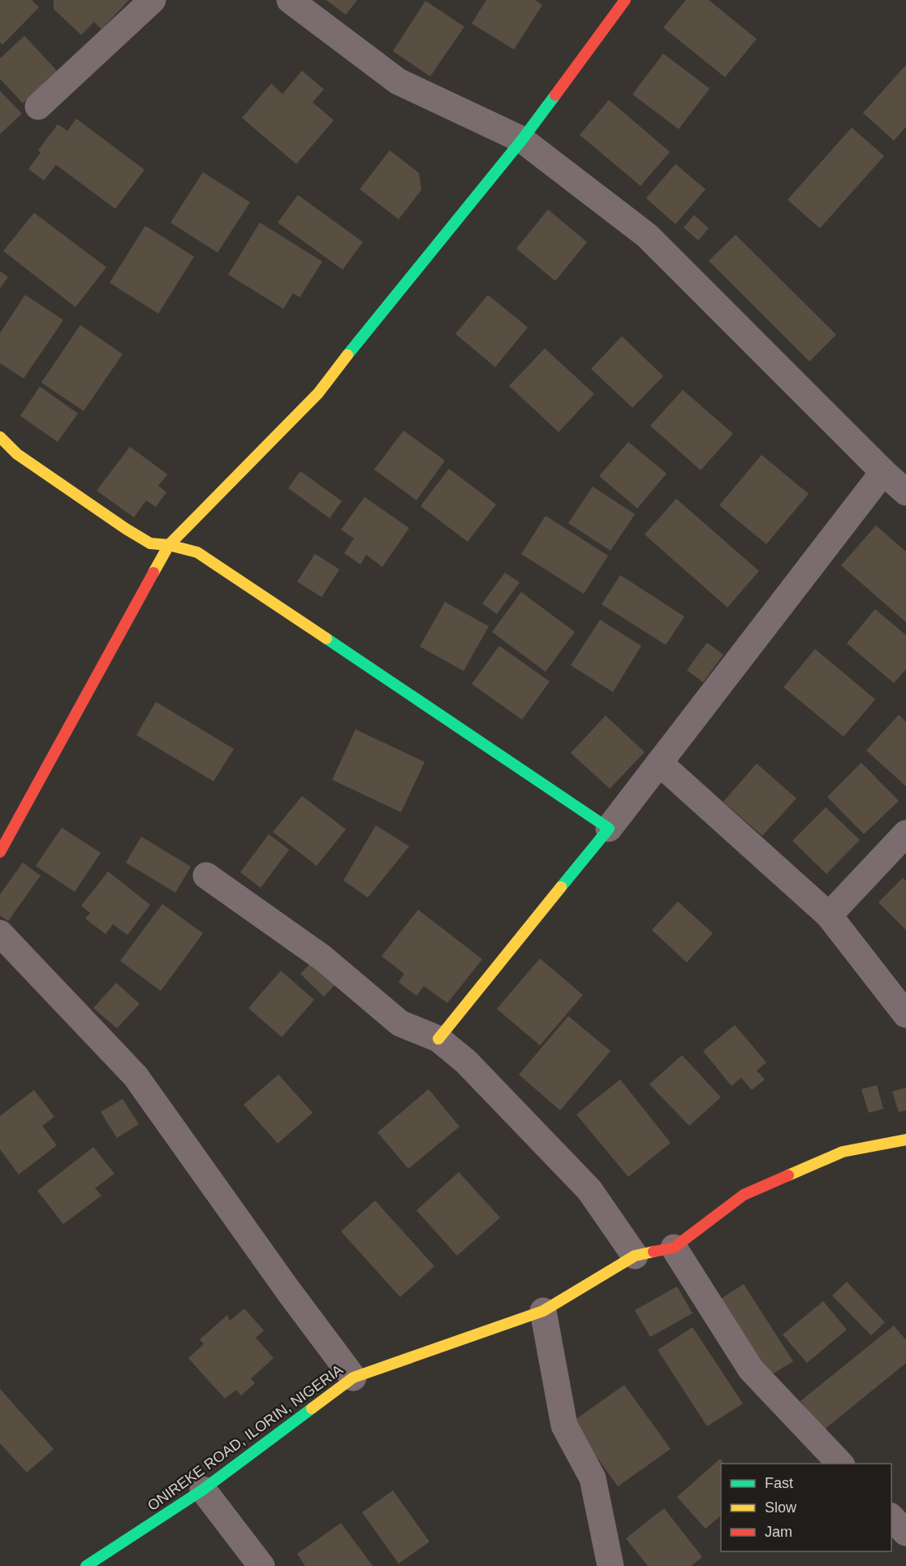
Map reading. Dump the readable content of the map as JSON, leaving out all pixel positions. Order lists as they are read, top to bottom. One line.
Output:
{"streets":{"street":["ONIREKE ROAD, ILORIN, NIGERIA"]},"legend":["Fast","Slow","Jam"]}
